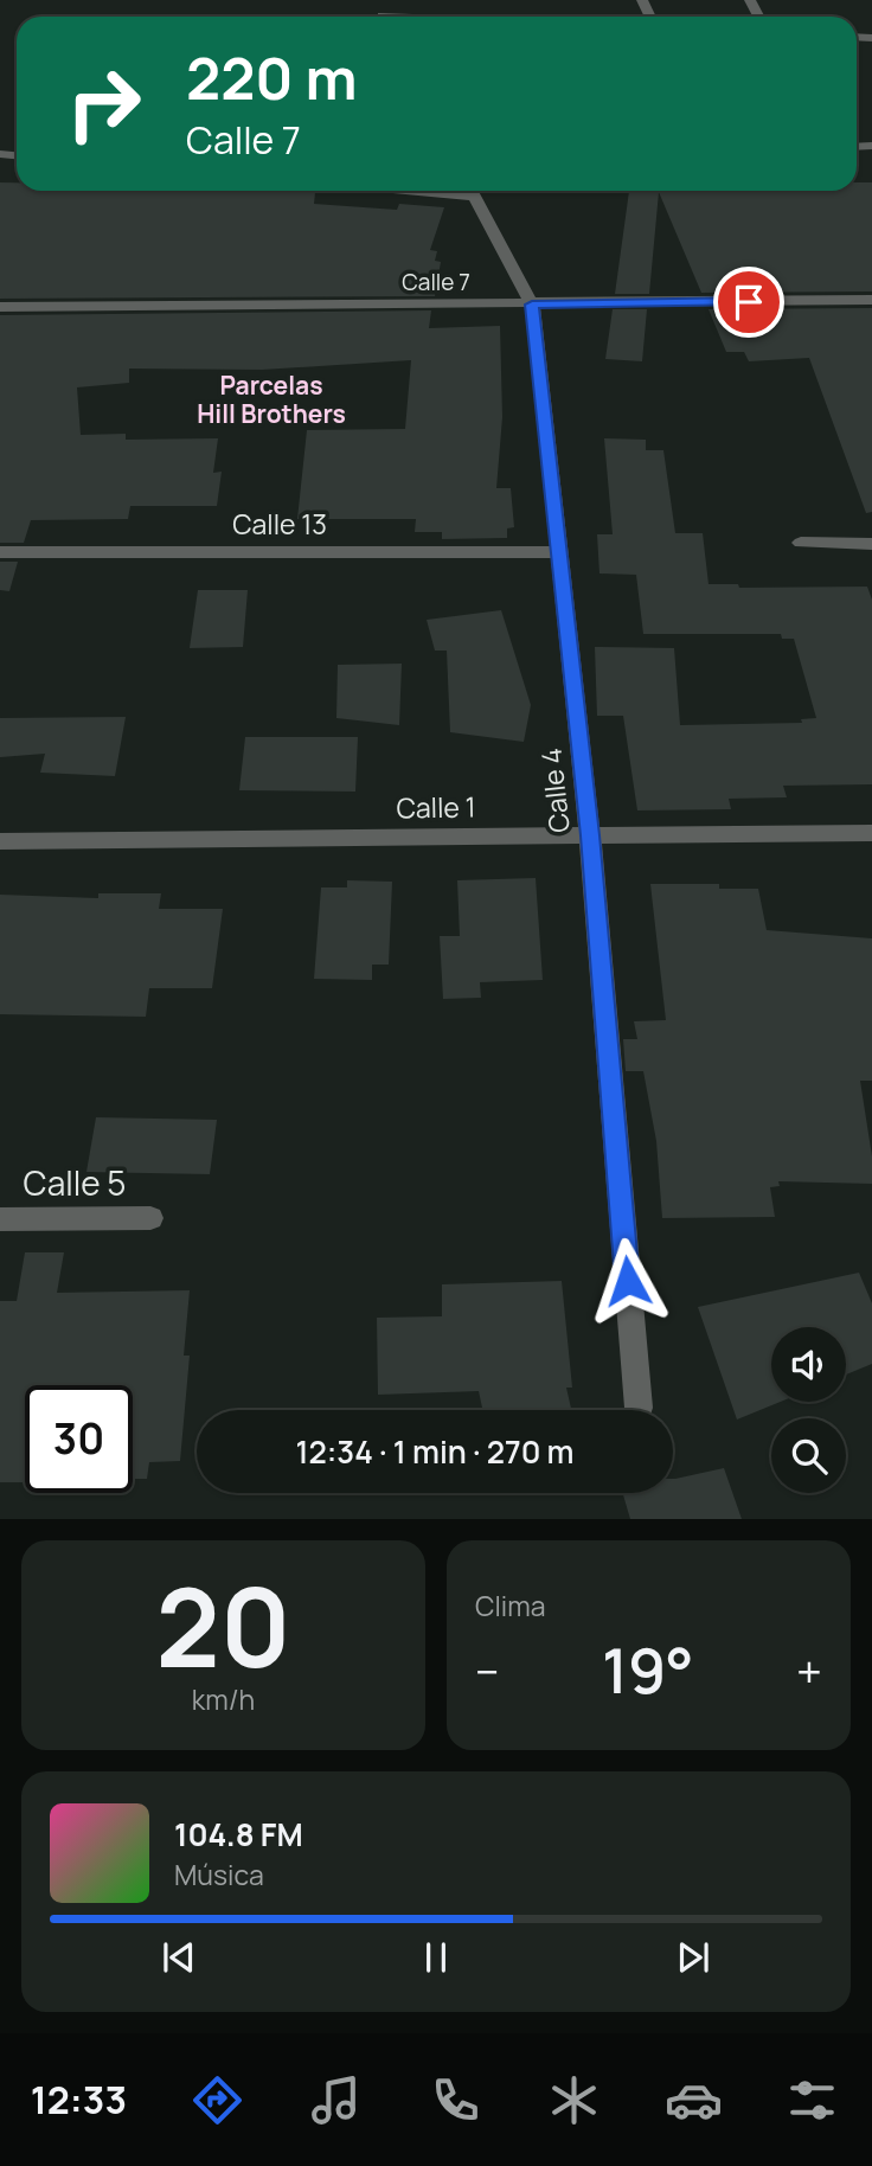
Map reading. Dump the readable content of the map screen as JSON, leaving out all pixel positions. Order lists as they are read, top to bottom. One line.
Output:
{"streets":{"street":["Calle 7","Calle 13","Calle 4","Calle 1","Calle 5"]},"crossings":[["Calle 7","Calle 4"],["Calle 13","Calle 4"],["Calle 4","Calle 1"]],"districts":["Parcelas Hill Brothers"],"page":{"turn":["220 m","Calle 7"],"limit":"30","trip":"12:34 · 1 min · 270 m","tile":[["20","km/h"],"Clima"],"heat":["−","19°","+"],"song":["104.8 FM","Música"],"tabs":"12:33"}}
